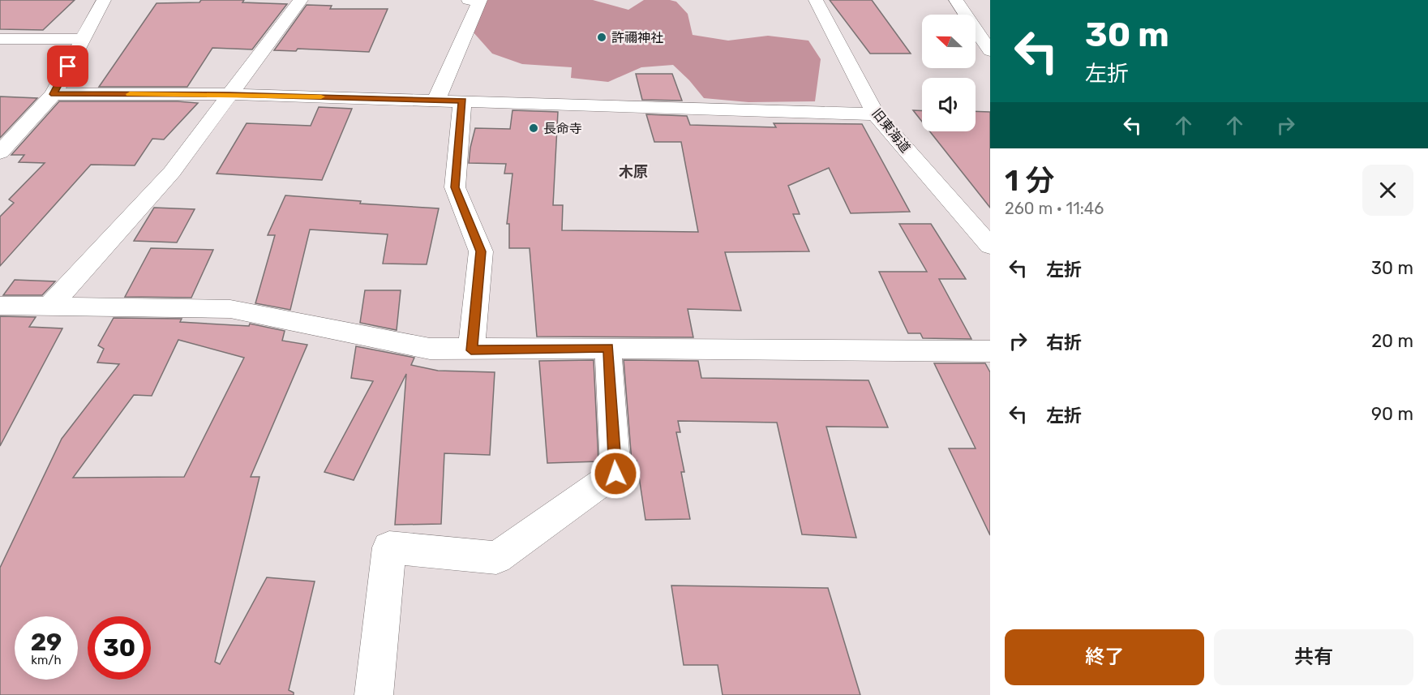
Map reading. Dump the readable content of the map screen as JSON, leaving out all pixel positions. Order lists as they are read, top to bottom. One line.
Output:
{"streets":{"street":["旧東海道"]},"districts":["木原"],"places":["許禰神社","長命寺"],"north":"left","page":{"turn":["30 m","左折"],"heading":["1 分","260 m · 11:46"],"list":[{"name":"左折","value":"30 m"},{"name":"右折","value":"20 m"},{"name":"左折","value":"90 m"}],"speed":"29 km/h","limit":"30","buttons":["終了","共有"]}}
